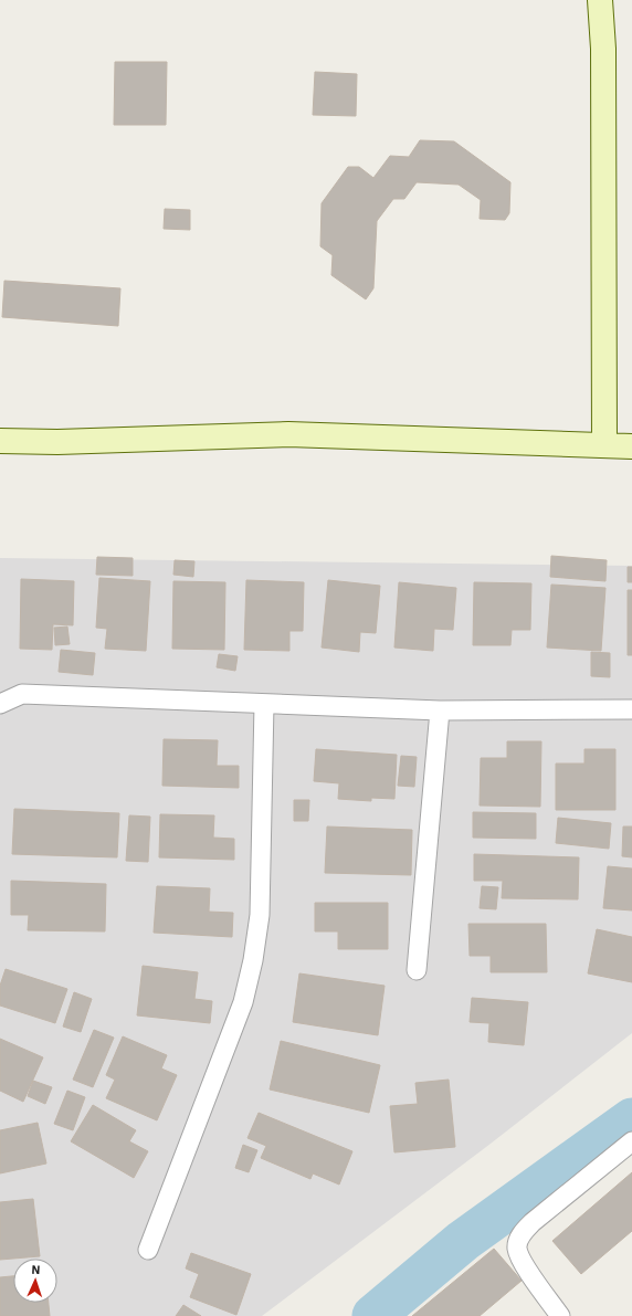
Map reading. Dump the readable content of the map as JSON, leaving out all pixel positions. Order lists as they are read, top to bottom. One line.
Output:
{"north":"top"}
